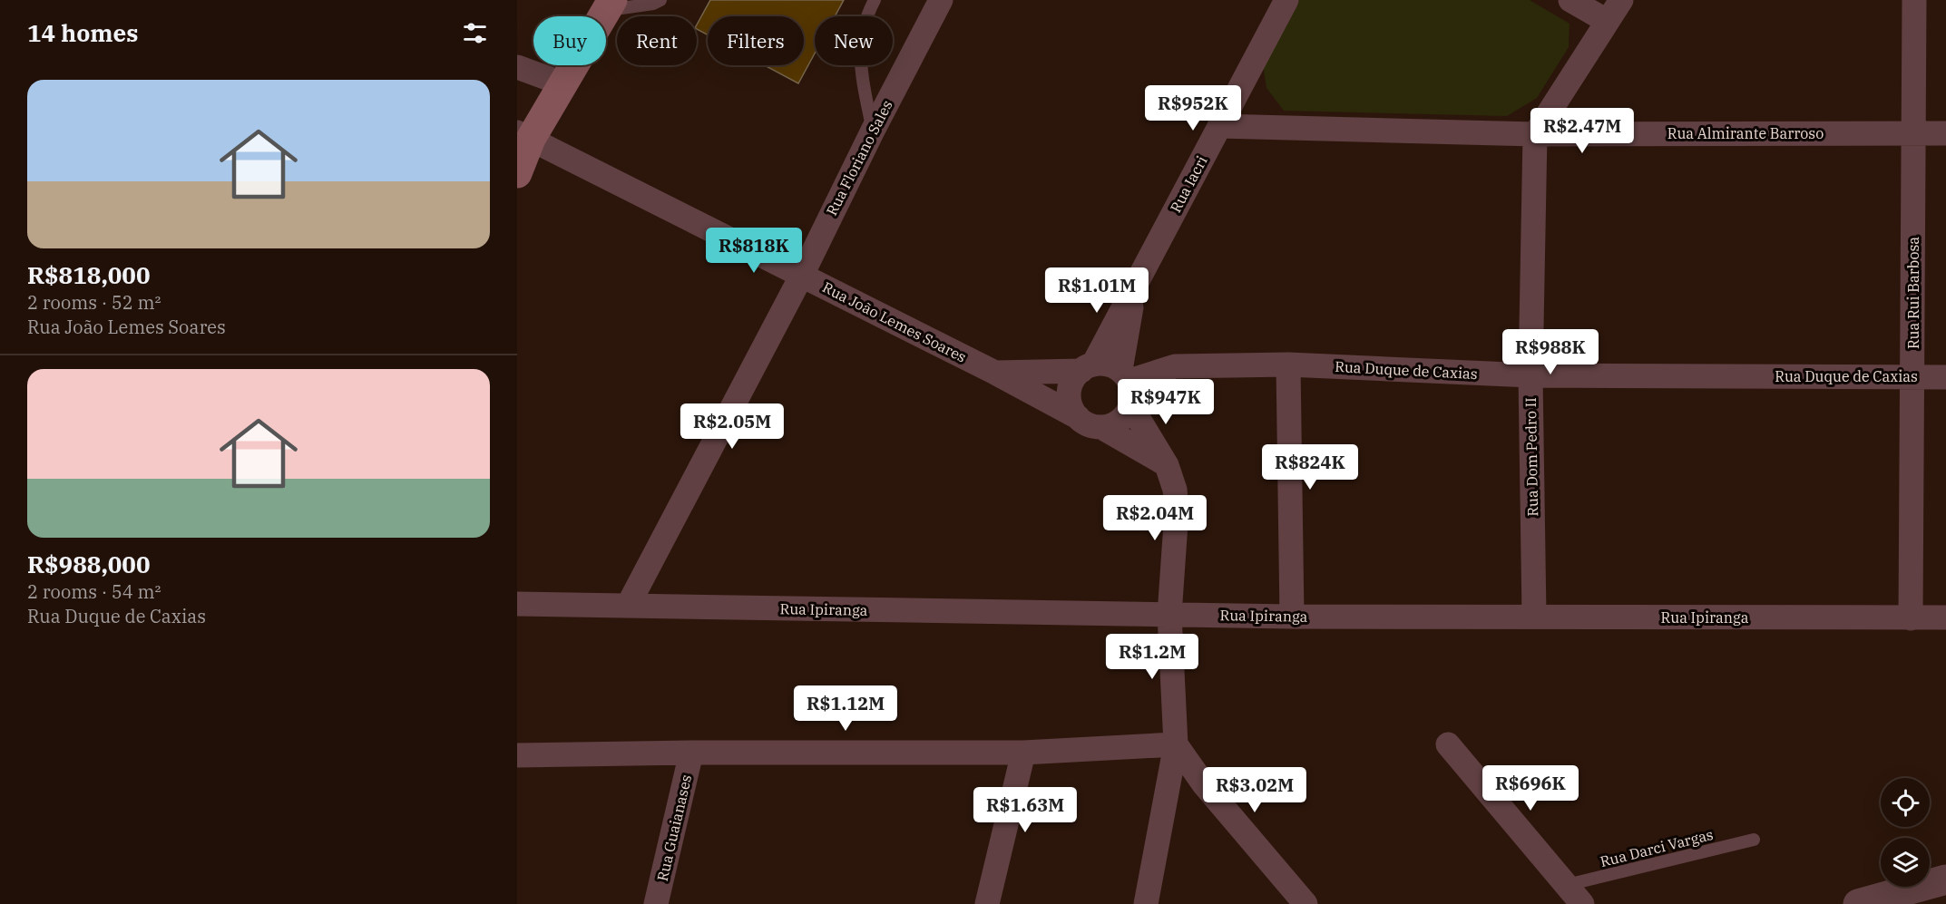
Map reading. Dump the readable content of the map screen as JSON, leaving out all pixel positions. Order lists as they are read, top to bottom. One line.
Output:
{"streets":{"street":["Rua Almirante Barroso","Rua Floriano Sales","Rua Iacri","Rua Rui Barbosa","Rua João Lemes Soares","Rua Duque de Caxias","Rua Dom Pedro II","Rua Ipiranga","Rua Guaianases"],"lane":["Rua Darci Vargas"]},"crossings":[["Rua Almirante Barroso","Rua Iacri"],["Rua Almirante Barroso","Rua Rui Barbosa"],["Rua Almirante Barroso","Rua Dom Pedro II"],["Rua Floriano Sales","Rua João Lemes Soares"],["Rua Floriano Sales","Rua Ipiranga"],["Rua Iacri","Rua João Lemes Soares"],["Rua Iacri","Rua Duque de Caxias"],["Rua Rui Barbosa","Rua Duque de Caxias"],["Rua Rui Barbosa","Rua Ipiranga"],["Rua João Lemes Soares","Rua Duque de Caxias"],["Rua Duque de Caxias","Rua Dom Pedro II"],["Rua Dom Pedro II","Rua Ipiranga"]],"page":{"heading":"14 homes","chip":["Buy","Rent","Filters","New"],"list":[{"name":"R$818,000","note":"2 rooms · 52 m² · Rua João Lemes Soares"},{"name":"R$988,000","note":"2 rooms · 54 m² · Rua Duque de Caxias"}],"price":["R$952K","R$2.47M","R$818K","R$1.01M","R$988K","R$947K","R$2.05M","R$824K","R$2.04M","R$1.2M","R$1.12M","R$696K","R$3.02M","R$1.63M"]}}
